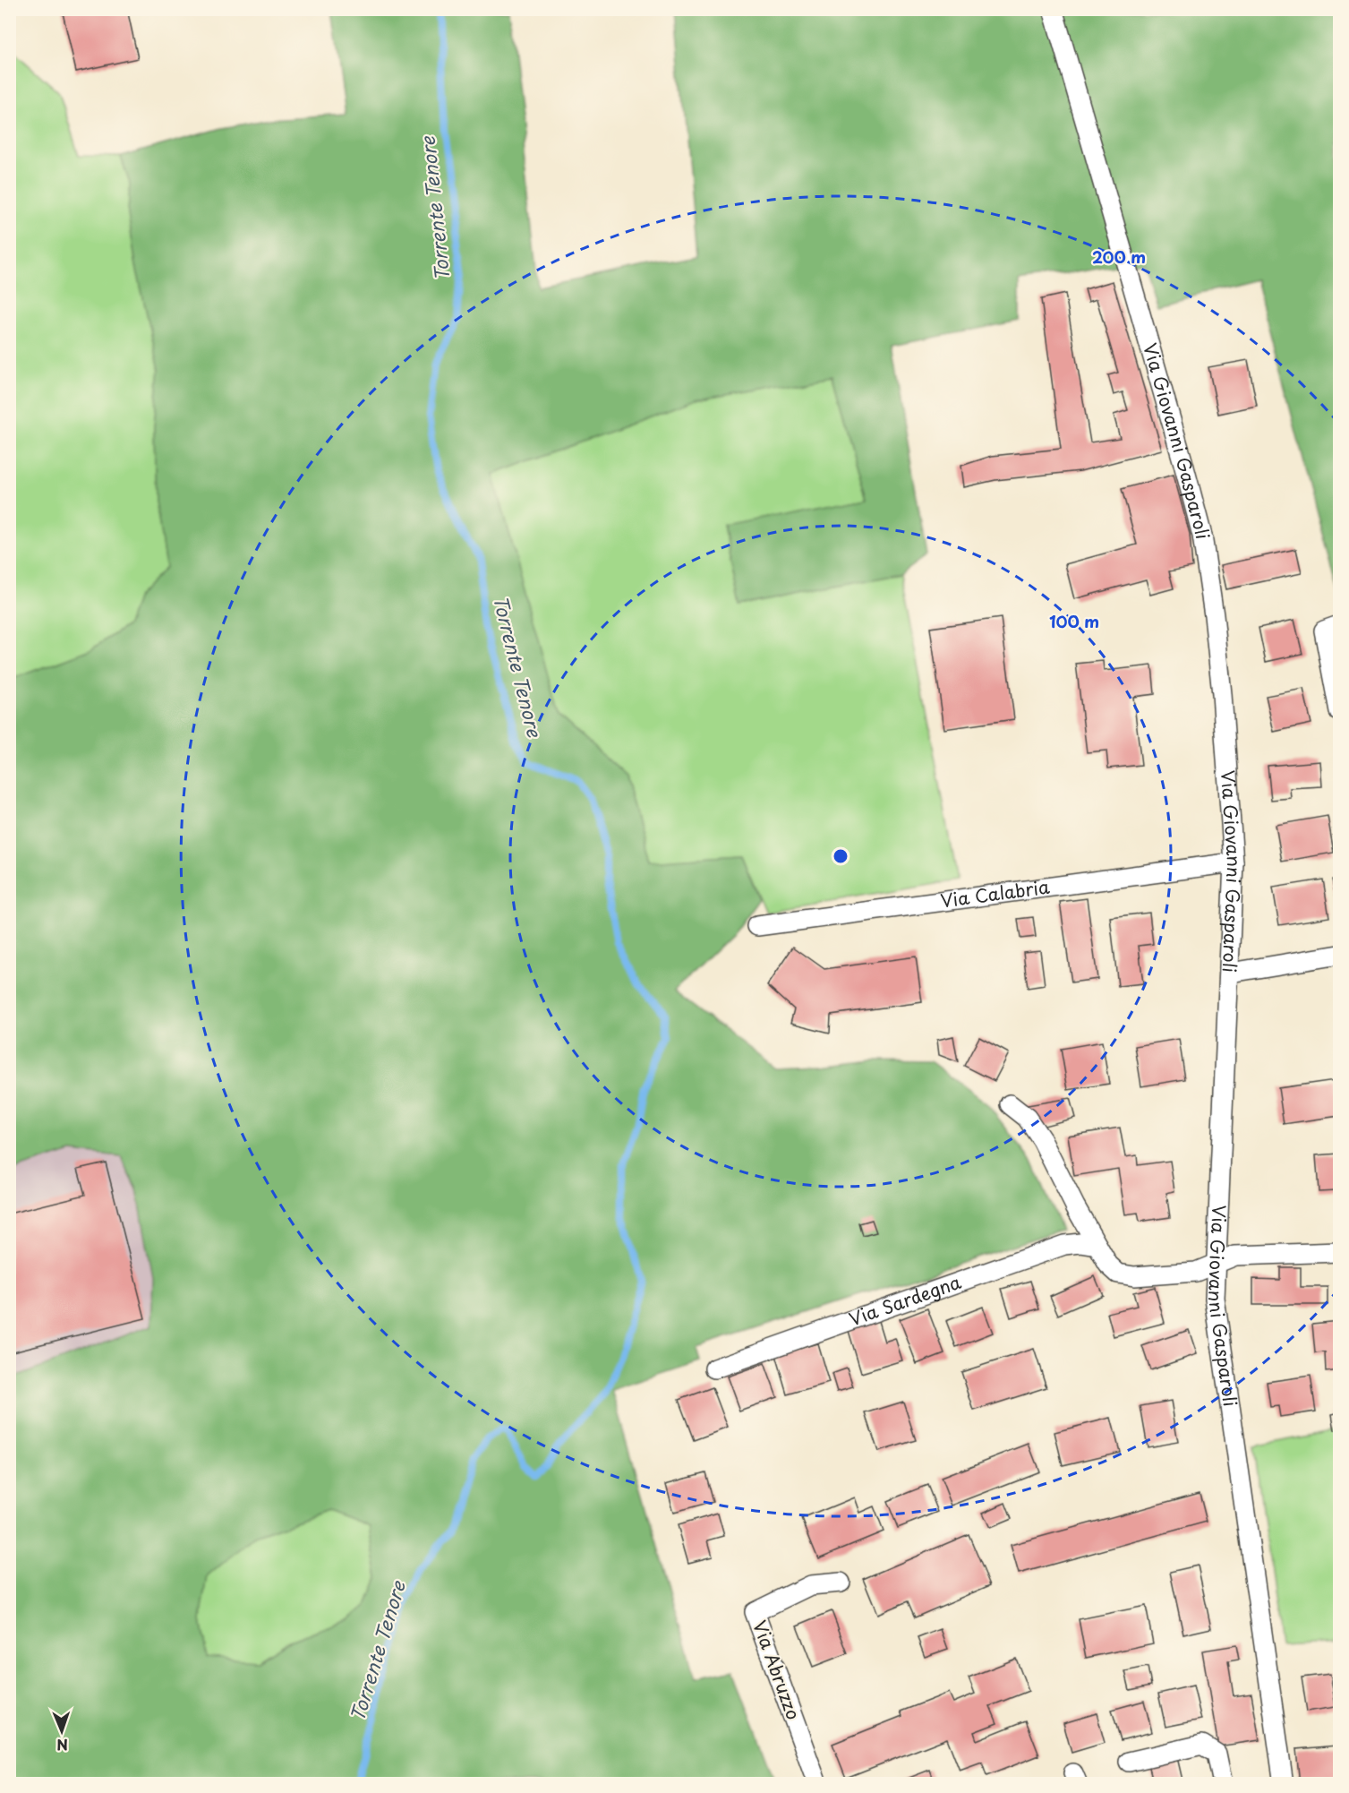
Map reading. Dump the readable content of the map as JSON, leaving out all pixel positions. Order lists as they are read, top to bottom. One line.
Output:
{"streets":{"street":["Via Giovanni Gasparoli","Via Calabria","Via Sardegna","Via Abruzzo"]},"crossings":[["Via Giovanni Gasparoli","Via Calabria"]],"water":["Torrente Tenore"],"north":"bottom","rings":["200 m","100 m"]}
